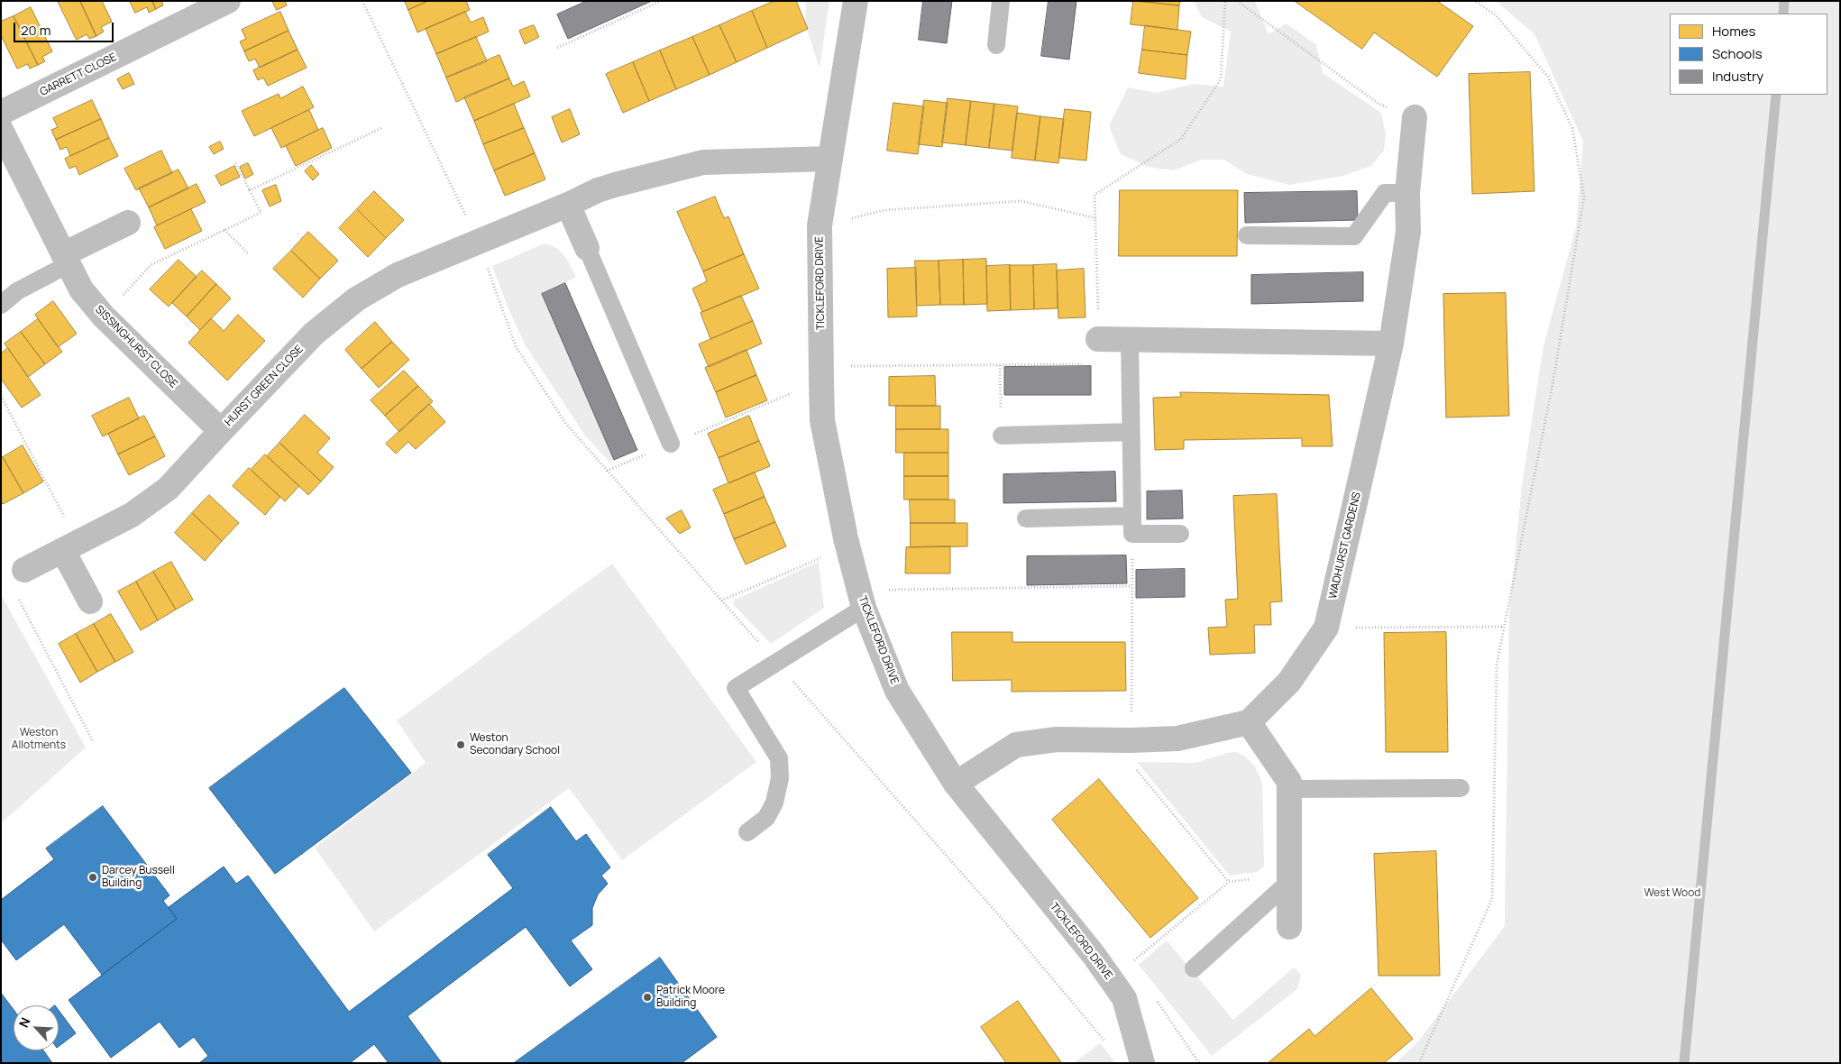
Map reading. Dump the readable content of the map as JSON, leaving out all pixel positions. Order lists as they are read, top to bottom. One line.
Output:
{"streets":{"street":["GARRETT CLOSE","TICKLEFORD DRIVE","SISSINGHURST CLOSE","HURST GREEN CLOSE","WADHURST GARDENS"]},"crossings":[["SISSINGHURST CLOSE","HURST GREEN CLOSE"]],"parks":["Weston Allotments","West Wood"],"places":["Weston Secondary School","Darcey Bussell Building","Patrick Moore Building"],"legend":["Homes","Schools","Industry"],"scale_bar":"20 m","north":"top left"}
